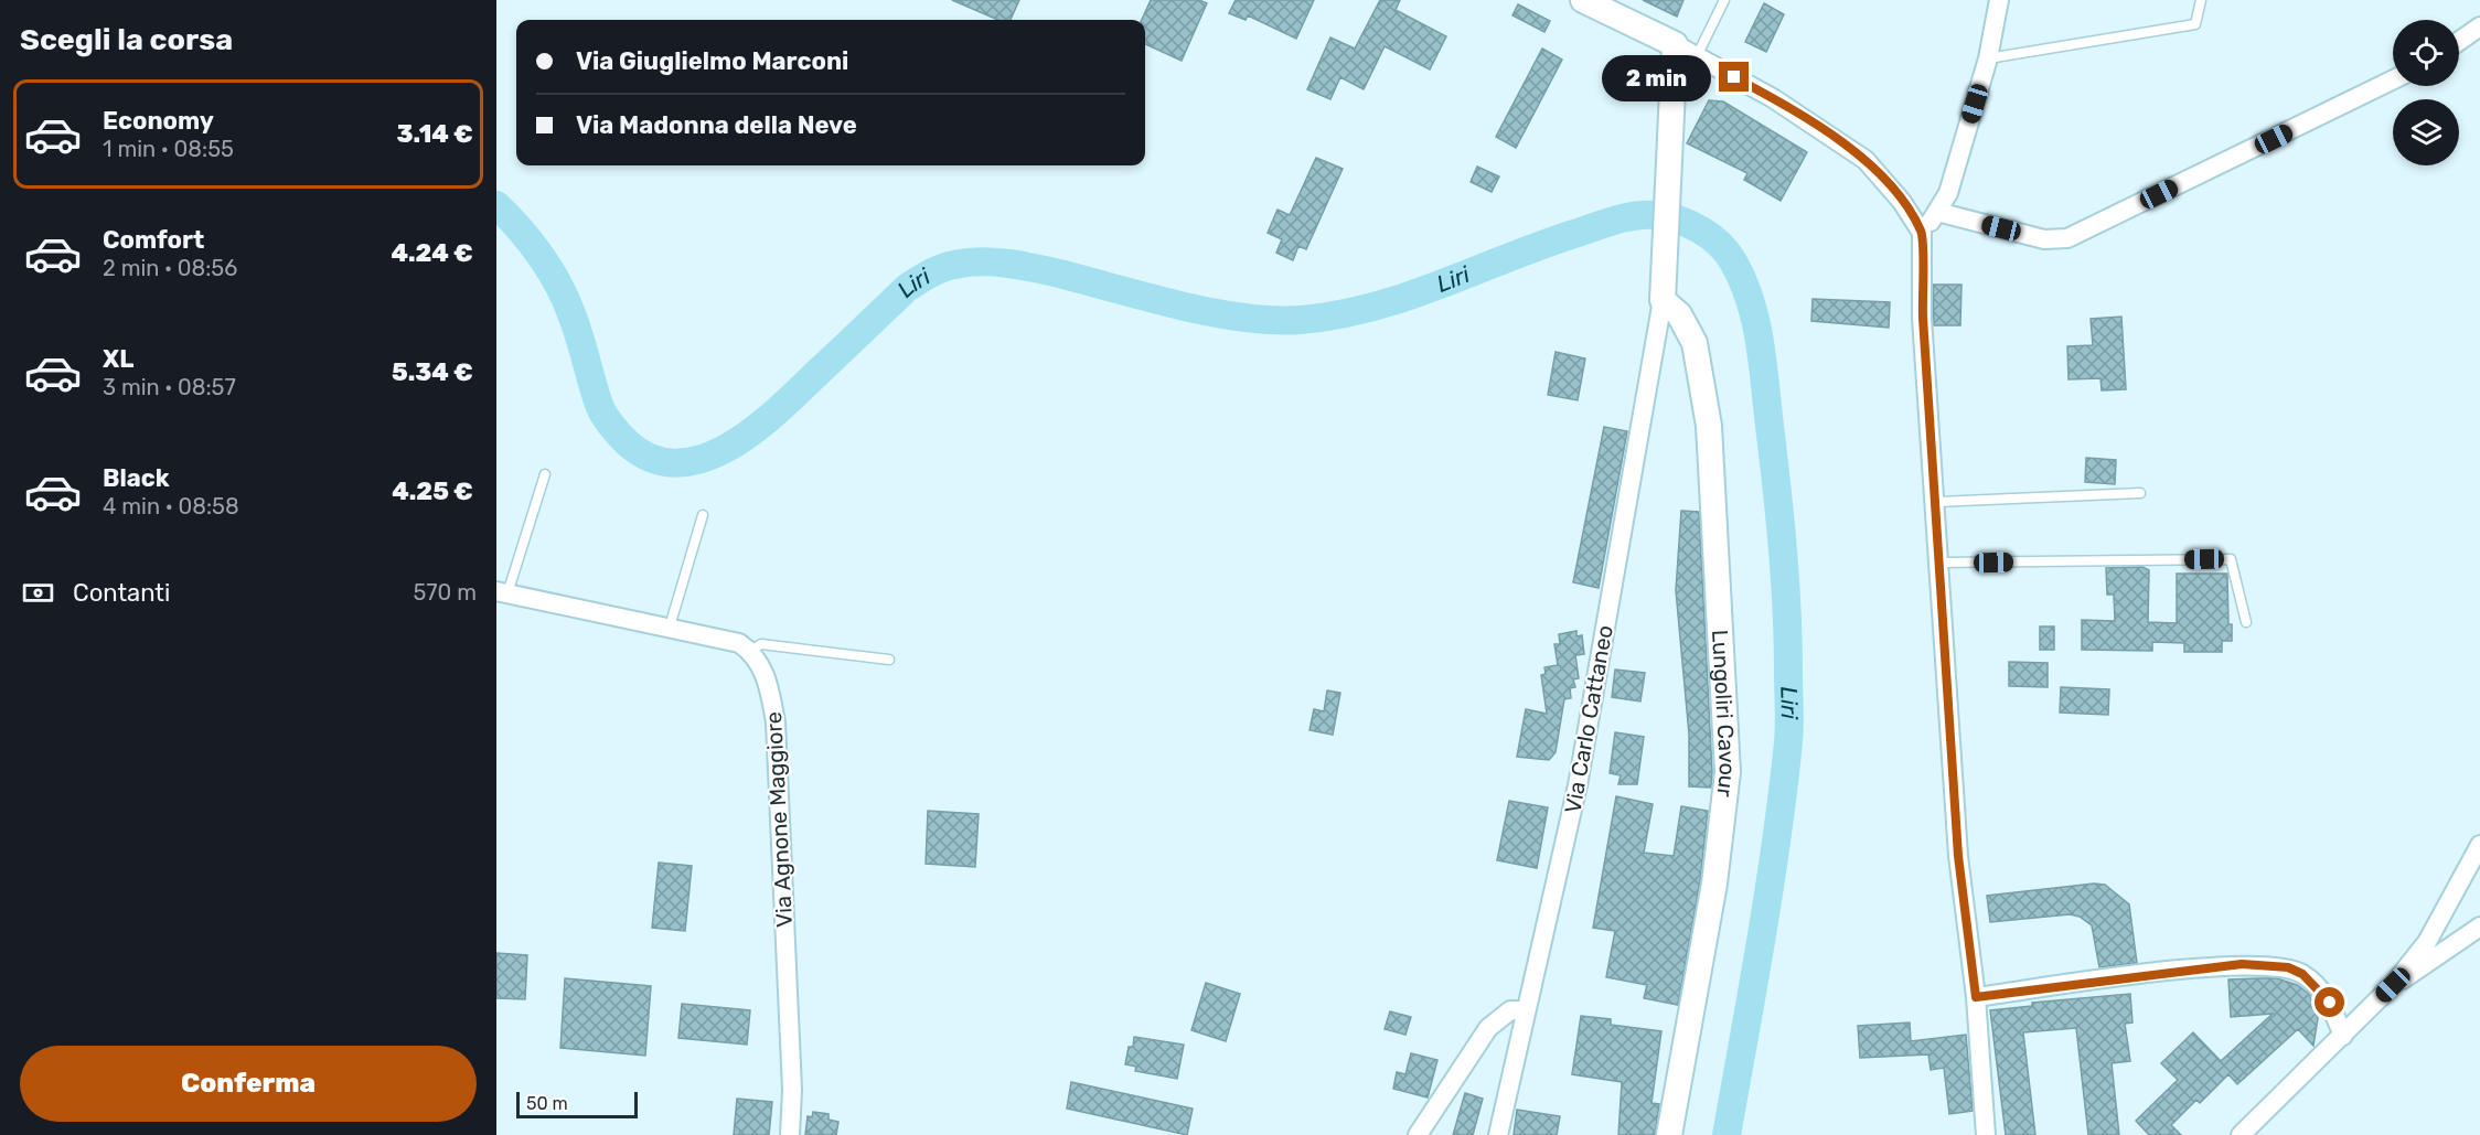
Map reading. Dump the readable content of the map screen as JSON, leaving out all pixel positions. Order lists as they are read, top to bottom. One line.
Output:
{"streets":{"street":["Lungoliri Cavour","Via Carlo Cattaneo","Via Agnone Maggiore"]},"crossings":[["Lungoliri Cavour","Via Carlo Cattaneo"]],"water":["Liri"],"scale_bar":"50 m","page":{"heading":"Scegli la corsa","banner":["Via Giuglielmo Marconi","Via Madonna della Neve"],"bubble":"2 min","list":[{"name":"Economy","note":"1 min · 08:55","value":"3.14 €"},{"name":"Comfort","note":"2 min · 08:56","value":"4.24 €"},{"name":"XL","note":"3 min · 08:57","value":"5.34 €"},{"name":"Black","note":"4 min · 08:58","value":"4.25 €"}],"pay":["Contanti","570 m"],"buttons":"Conferma","scale":"50 m"}}
